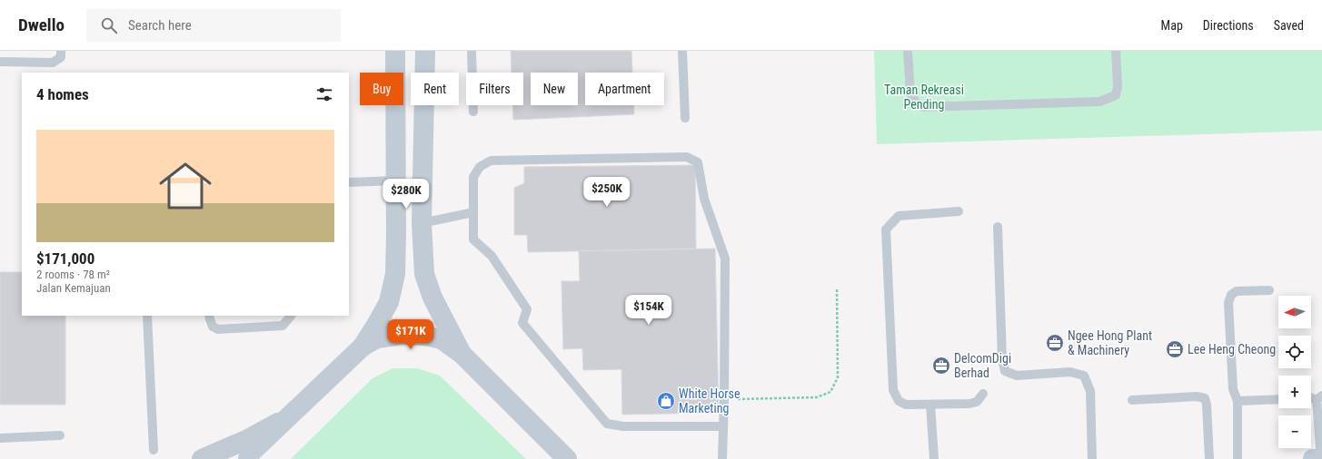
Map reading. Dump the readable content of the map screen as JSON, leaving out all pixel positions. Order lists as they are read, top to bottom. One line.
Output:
{"parks":["Taman Rekreasi Pending"],"places":{"office":["Ngee Hong Plant & Machinery","Lee Heng Cheong","DelcomDigi Berhad"],"shop":["White Horse Marketing"]},"north":"left","page":{"header":"Dwello","search":"Search here","nav":["Map","Directions","Saved"],"chip":["Buy","Rent","Filters","New","Apartment"],"heading":"4 homes","list":[{"name":"$171,000","note":"2 rooms · 78 m² · Jalan Kemajuan"}],"price":["$250K","$280K","$154K","$171K"],"map_buttons":["+","−"]}}
